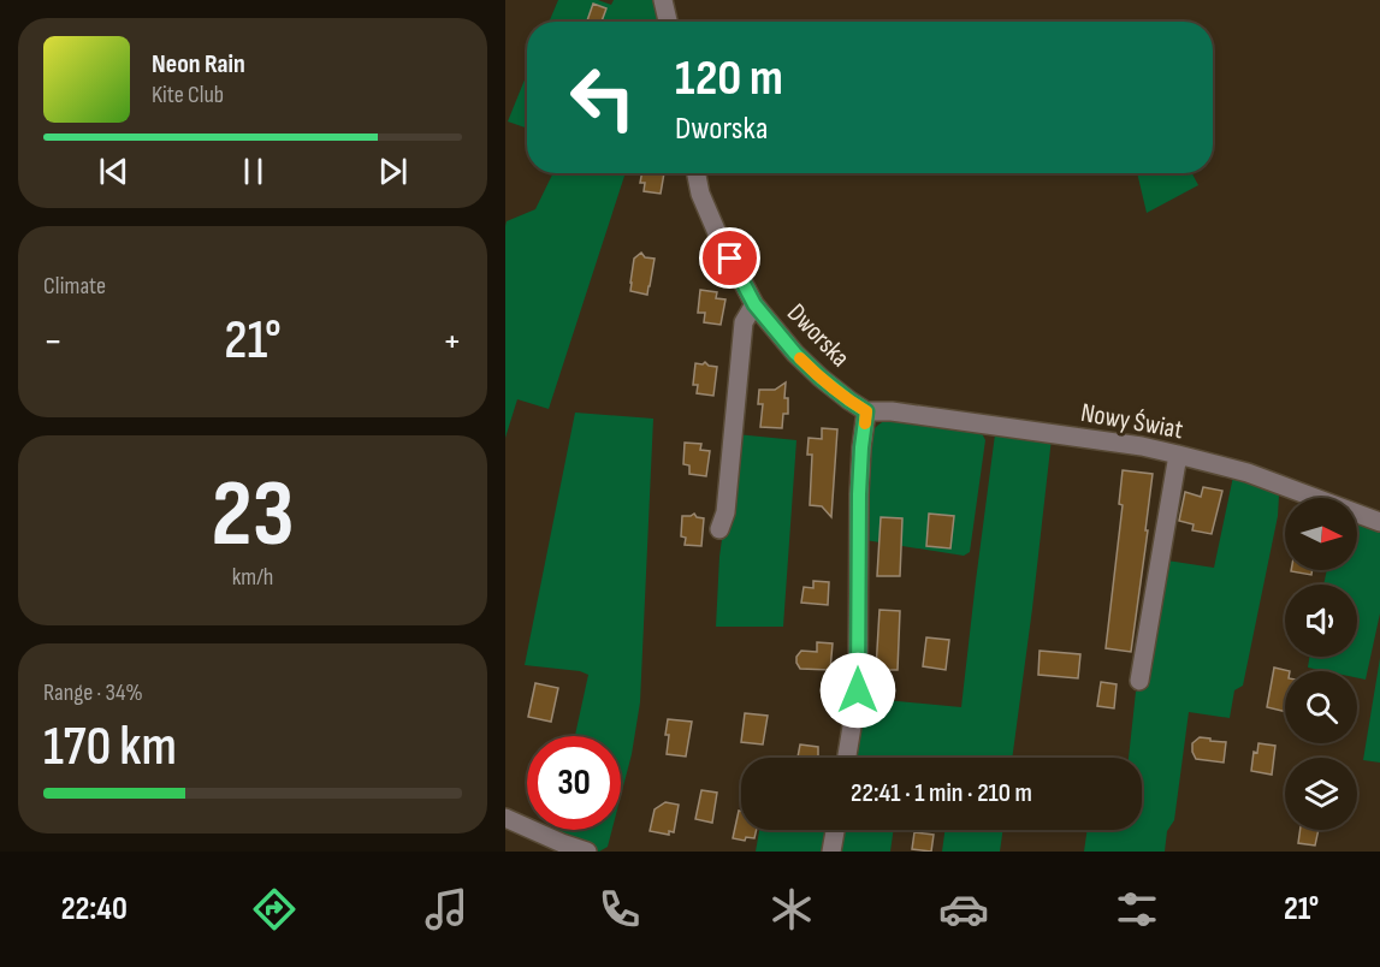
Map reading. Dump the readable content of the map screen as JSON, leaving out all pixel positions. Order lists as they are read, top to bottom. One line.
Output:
{"streets":{"street":["Dworska","Nowy Świat"]},"crossings":[["Dworska","Nowy Świat"]],"north":"right","page":{"turn":["120 m","Dworska"],"song":["Neon Rain","Kite Club"],"tile":["Climate",["23","km/h"],["Range · 34%","170 km"]],"heat":["−","21°","+"],"limit":"30","trip":"22:41 · 1 min · 210 m","tabs":["22:40","21°"]}}
